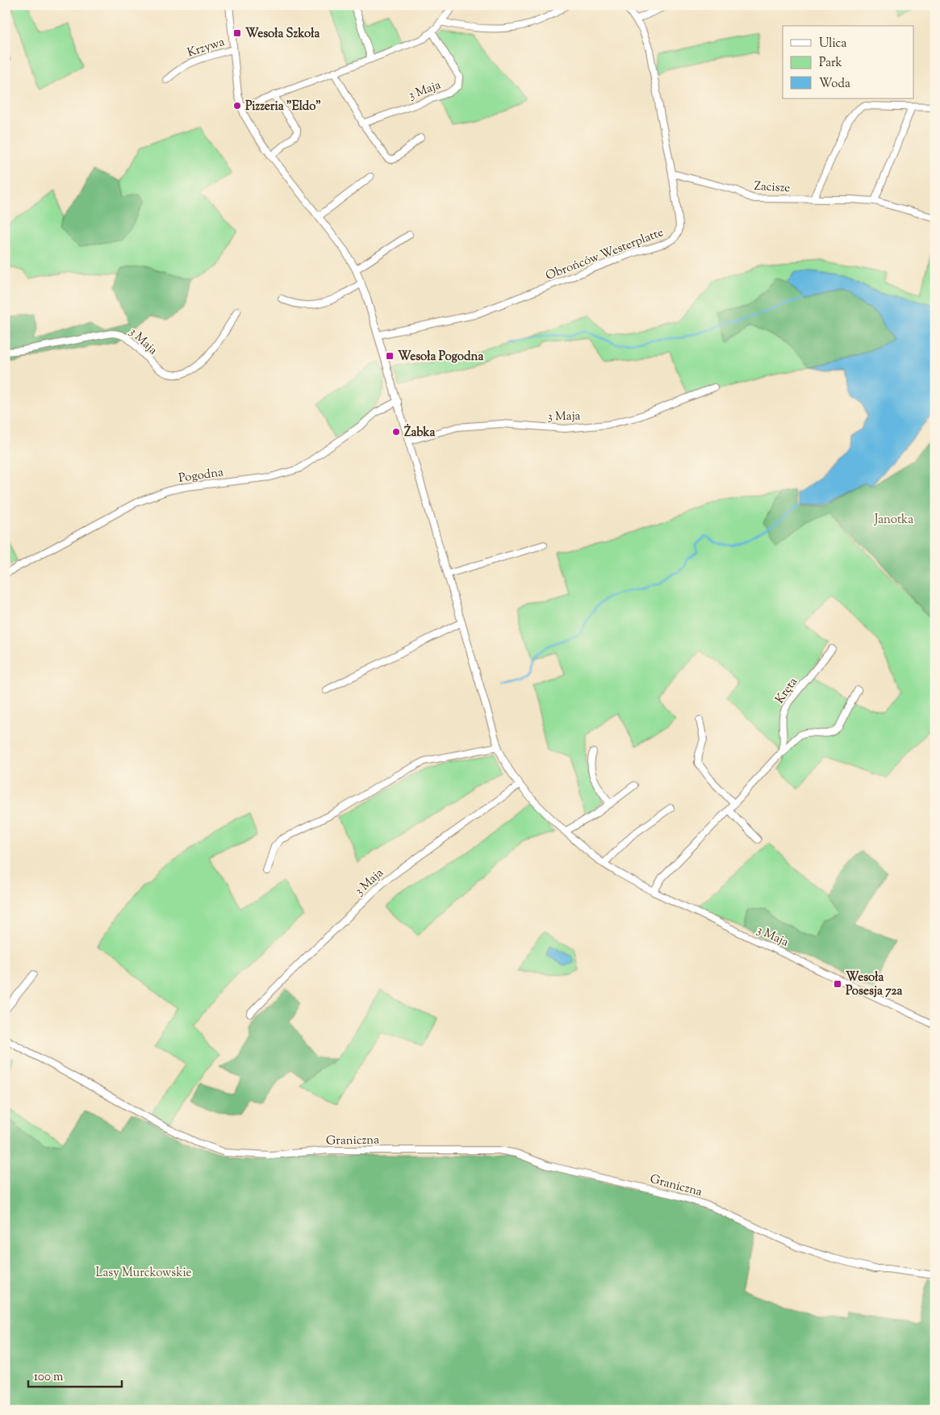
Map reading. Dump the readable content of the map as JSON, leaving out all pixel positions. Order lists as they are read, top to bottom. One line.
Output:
{"streets":{"street":["Krzywa","3 Maja","Zacisze","Obrońców Westerplatte","Pogodna","Kręta","Graniczna"]},"crossings":[["Krzywa","3 Maja"],["3 Maja","Obrońców Westerplatte"],["3 Maja","Pogodna"],["Zacisze","Obrońców Westerplatte"]],"parks":["Janotka","Lasy Murckowskie"],"places":{"transit":["Wesoła Szkoła","Wesoła Pogodna","Wesoła Posesja 72a"],"other":["Pizzeria \"Eldo\"","Żabka"]},"legend":["Ulica","Park","Woda"],"scale_bar":"100 m"}
